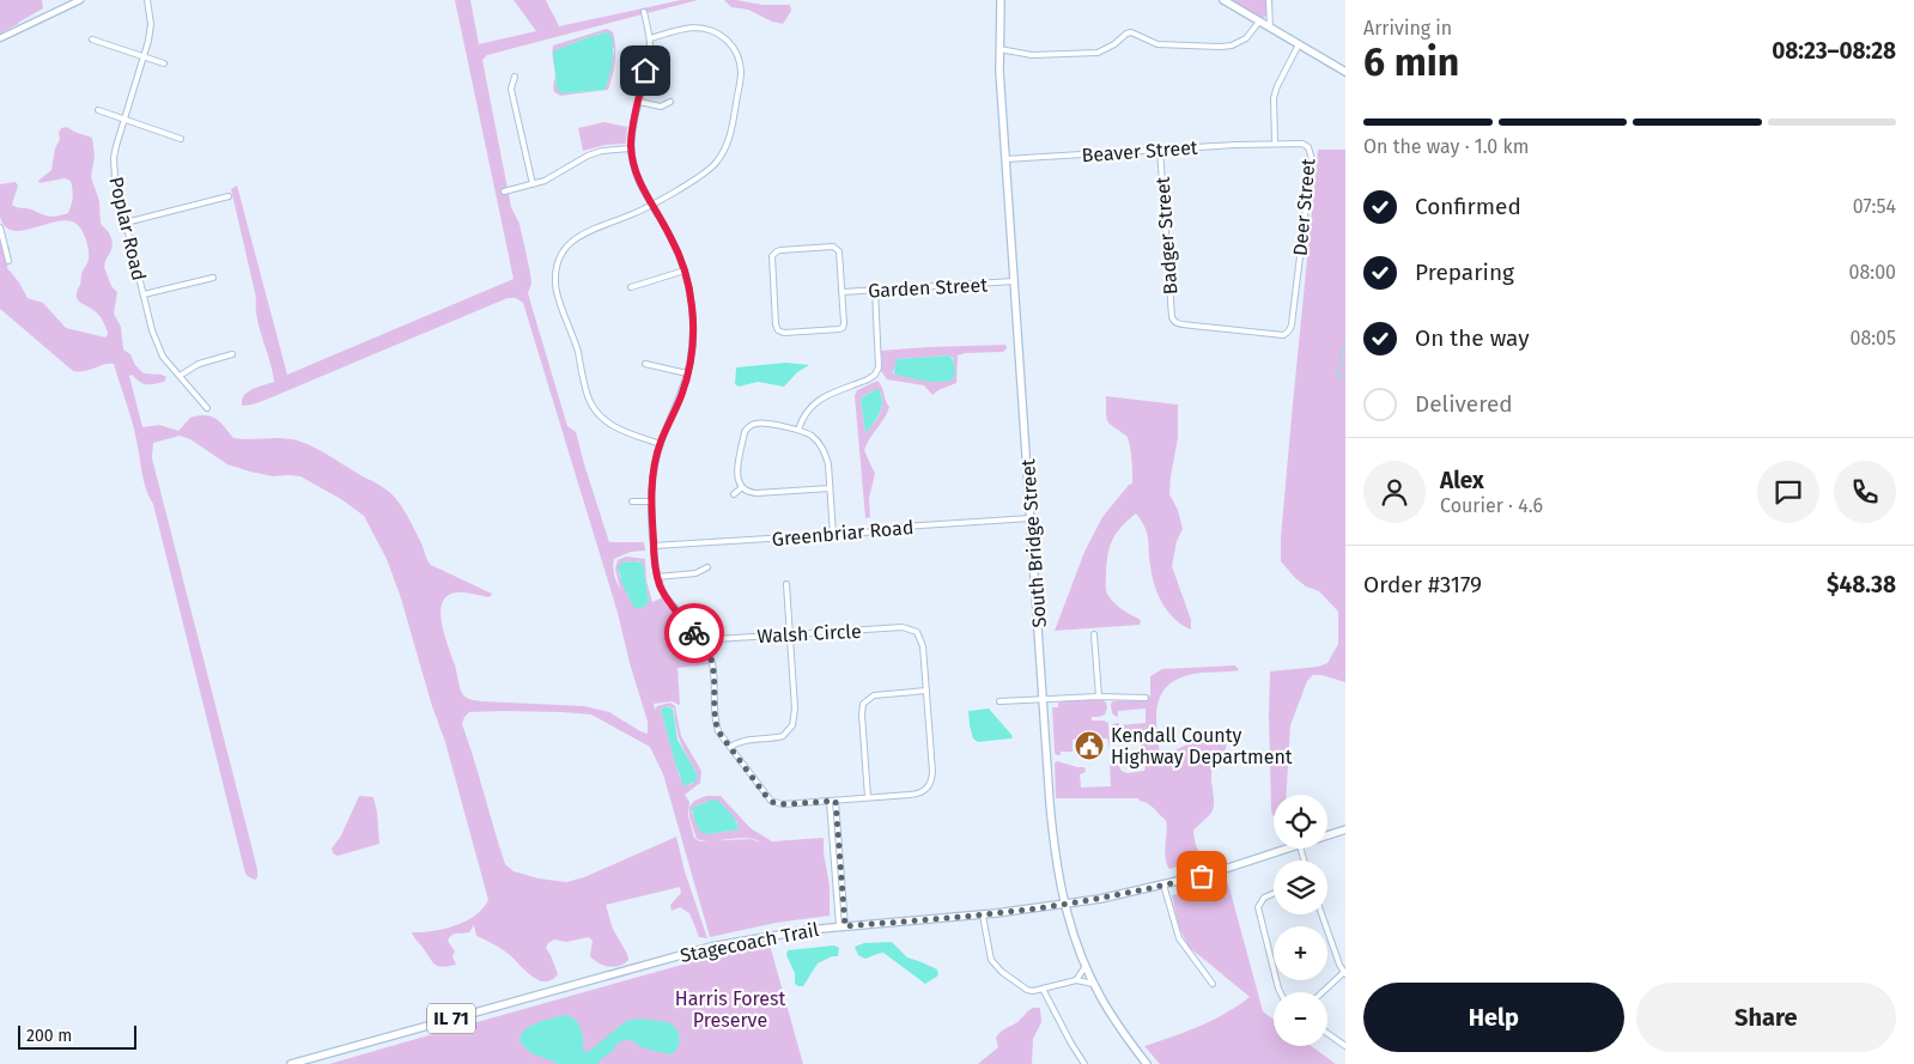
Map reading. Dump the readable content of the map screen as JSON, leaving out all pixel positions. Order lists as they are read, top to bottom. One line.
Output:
{"streets":{"main road":["South Bridge Street","Stagecoach Trail","IL 71"],"street":["Beaver Street","Deer Street","Poplar Road","Badger Street","Garden Street","Greenbriar Road","Walsh Circle"]},"crossings":[["Beaver Street","Deer Street"],["Beaver Street","Badger Street"],["Beaver Street","South Bridge Street"],["Deer Street","Badger Street"],["Garden Street","South Bridge Street"],["Greenbriar Road","South Bridge Street"],["South Bridge Street","Stagecoach Trail"]],"parks":["Harris Forest Preserve"],"places":{"public building":["Kendall County Highway Department"]},"scale_bar":"200 m","page":{"heading":["6 min","Arriving in","08:23–08:28"],"panel":["Alex","Courier · 4.6","Order #3179","$48.38"],"bar":"On the way · 1.0 km","list":[["Confirmed","07:54"],["Preparing","08:00"],["On the way","08:05"],"Delivered"],"map_buttons":["+","−"],"buttons":["Help","Share"],"scale":"200 m"}}
